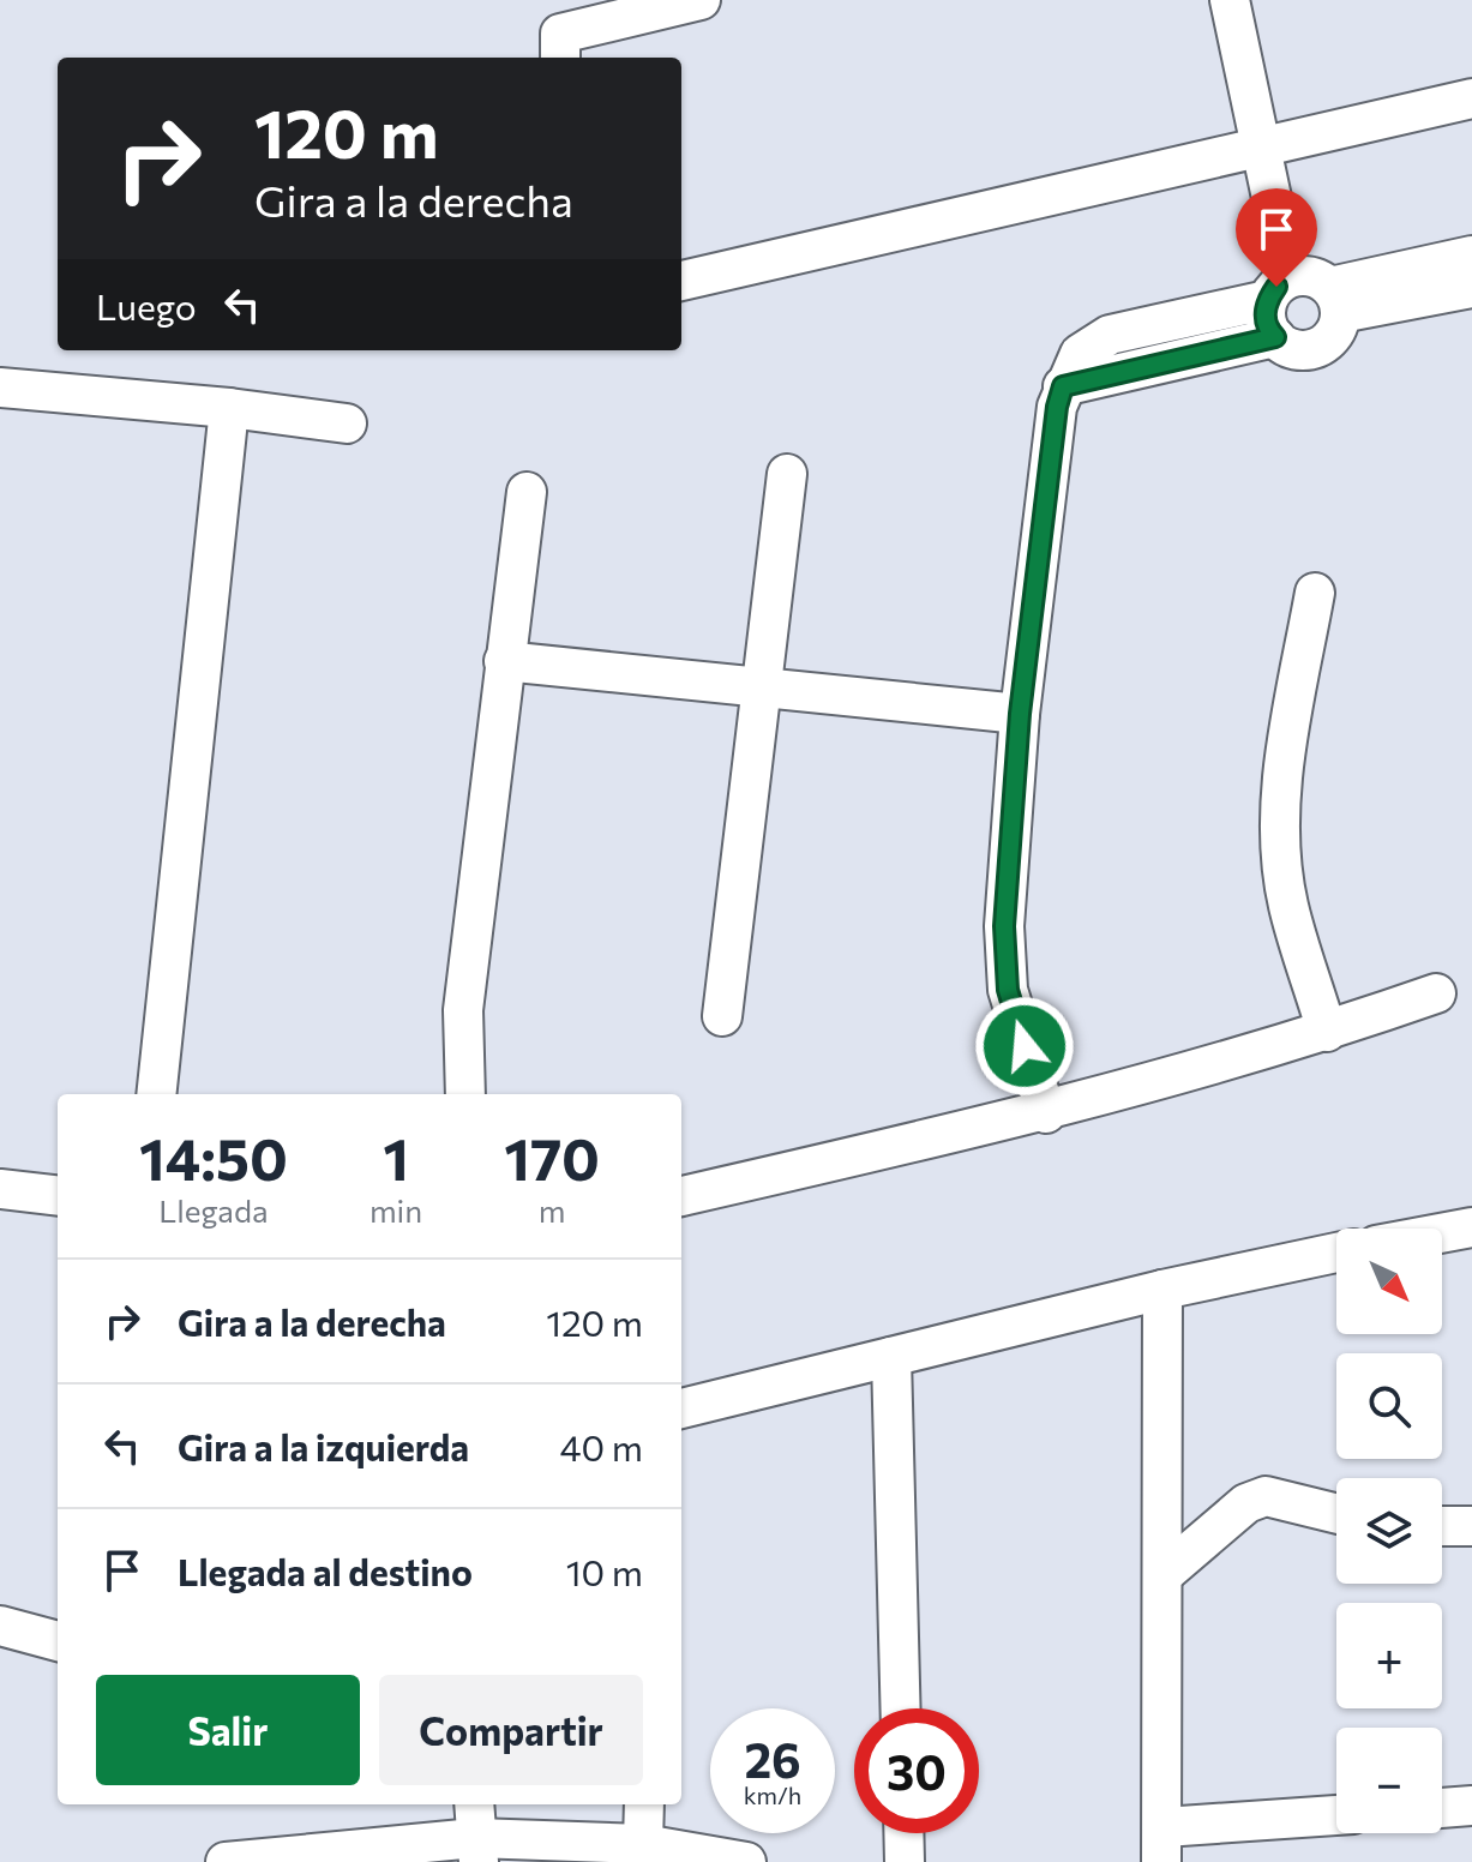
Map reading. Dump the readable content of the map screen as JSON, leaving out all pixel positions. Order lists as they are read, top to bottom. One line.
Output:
{"north":"bottom right","page":{"turn":["120 m","Gira a la derecha"],"then":"Luego","eta":["14:50","Llegada","1","min","170","m"],"map_buttons":["+","−"],"list":[{"name":"Gira a la derecha","value":"120 m"},{"name":"Gira a la izquierda","value":"40 m"},{"name":"Llegada al destino","value":"10 m"}],"buttons":["Salir","Compartir"],"speed":"26 km/h","limit":"30"}}
